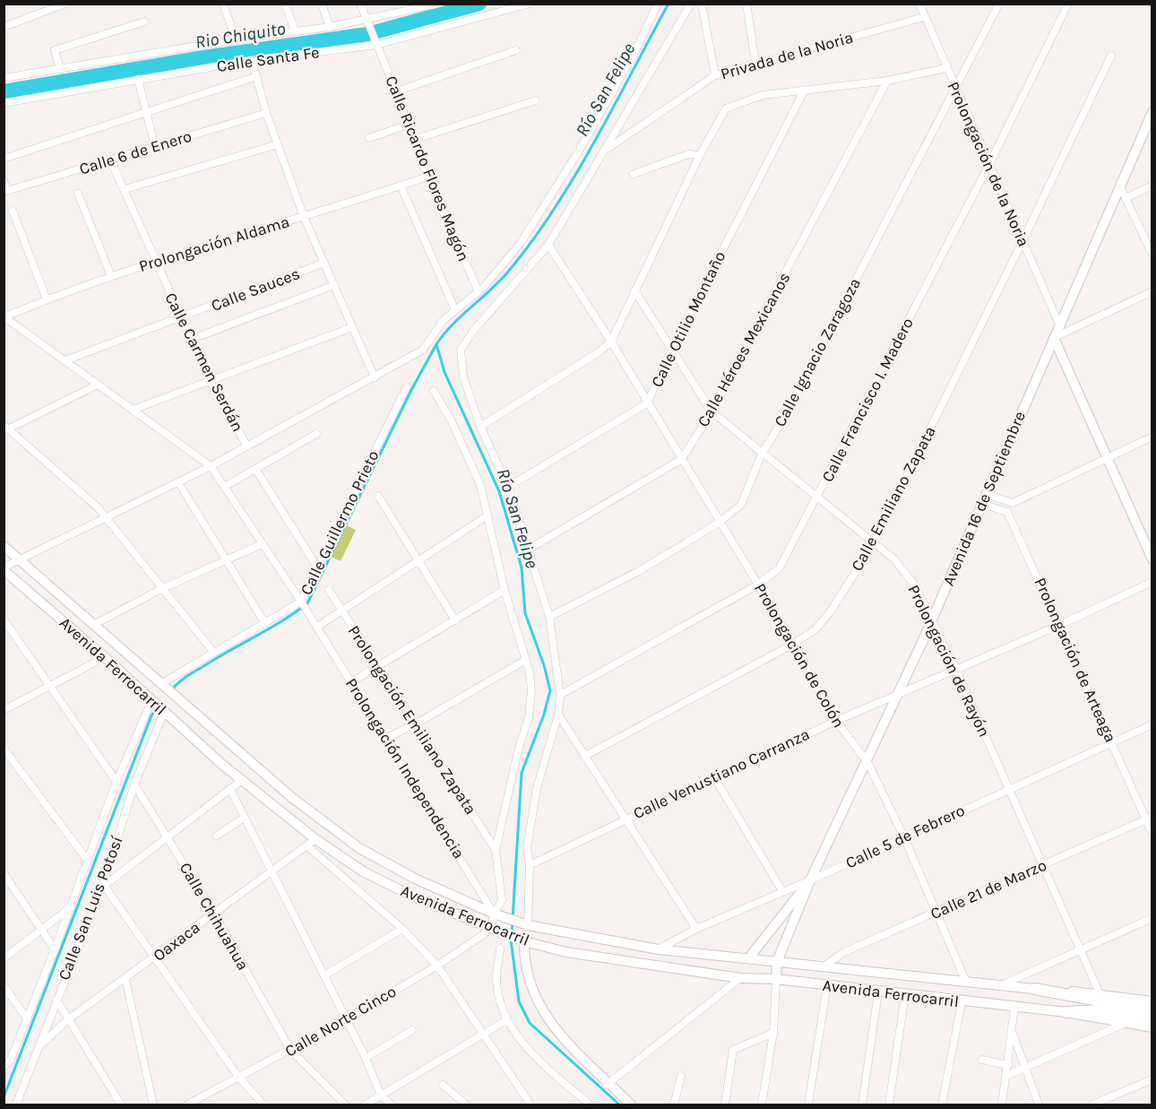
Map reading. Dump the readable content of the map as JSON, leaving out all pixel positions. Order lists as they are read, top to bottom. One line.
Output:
{"streets":{"main road":["Avenida 16 de Septiembre","Avenida Ferrocarril"],"street":["Privada de la Noria","Calle Santa Fe","Calle 6 de Enero","Prolongación de la Noria","Calle Ricardo Flores Magón","Prolongación Aldama","Calle Sauces","Calle Otilio Montaño","Calle Héroes Mexicanos","Calle Ignacio Zaragoza","Calle Carmen Serdán","Calle Francisco I. Madero","Calle Emiliano Zapata","Calle Guillermo Prieto","Prolongación de Colón","Prolongación de Arteaga","Prolongación de Rayón","Prolongación Emiliano Zapata","Prolongación Independencia","Calle Venustiano Carranza","Calle 5 de Febrero","Calle 21 de Marzo","Calle San Luis Potosí","Calle Chihuahua","Oaxaca","Calle Norte Cinco"]},"crossings":[["Privada de la Noria","Prolongación de la Noria"],["Calle Santa Fe","Calle Ricardo Flores Magón"],["Calle 6 de Enero","Calle Carmen Serdán"],["Prolongación de la Noria","Calle Ignacio Zaragoza"],["Prolongación de la Noria","Calle Francisco I. Madero"],["Prolongación de la Noria","Calle Emiliano Zapata"],["Prolongación de la Noria","Avenida 16 de Septiembre"],["Calle Ricardo Flores Magón","Prolongación Aldama"],["Prolongación Aldama","Calle Carmen Serdán"],["Prolongación Aldama","Prolongación Independencia"],["Calle Sauces","Calle Carmen Serdán"],["Calle Sauces","Prolongación Independencia"],["Calle Otilio Montaño","Prolongación de Colón"],["Calle Otilio Montaño","Prolongación de Rayón"],["Calle Héroes Mexicanos","Prolongación de Colón"],["Calle Héroes Mexicanos","Prolongación de Rayón"],["Calle Ignacio Zaragoza","Prolongación de Colón"],["Calle Ignacio Zaragoza","Prolongación de Rayón"],["Calle Francisco I. Madero","Prolongación de Colón"],["Calle Francisco I. Madero","Prolongación de Rayón"],["Calle Emiliano Zapata","Prolongación de Colón"],["Calle Emiliano Zapata","Prolongación de Rayón"],["Avenida 16 de Septiembre","Prolongación de Colón"],["Avenida 16 de Septiembre","Prolongación de Arteaga"],["Avenida 16 de Septiembre","Prolongación de Rayón"],["Avenida 16 de Septiembre","Avenida Ferrocarril"],["Avenida 16 de Septiembre","Calle Venustiano Carranza"],["Avenida 16 de Septiembre","Calle 5 de Febrero"],["Calle Guillermo Prieto","Avenida Ferrocarril"],["Calle Guillermo Prieto","Prolongación Independencia"],["Prolongación de Colón","Avenida Ferrocarril"],["Prolongación de Colón","Calle Venustiano Carranza"],["Prolongación de Colón","Calle 5 de Febrero"],["Prolongación de Colón","Calle 21 de Marzo"],["Prolongación de Arteaga","Calle Venustiano Carranza"],["Prolongación de Arteaga","Calle 5 de Febrero"],["Prolongación de Arteaga","Calle 21 de Marzo"],["Prolongación de Rayón","Avenida Ferrocarril"],["Prolongación de Rayón","Calle Venustiano Carranza"],["Prolongación de Rayón","Calle 5 de Febrero"],["Prolongación de Rayón","Calle 21 de Marzo"],["Avenida Ferrocarril","Prolongación Independencia"],["Avenida Ferrocarril","Calle 5 de Febrero"],["Avenida Ferrocarril","Calle 21 de Marzo"],["Avenida Ferrocarril","Calle San Luis Potosí"],["Avenida Ferrocarril","Oaxaca"],["Avenida Ferrocarril","Calle Norte Cinco"],["Calle San Luis Potosí","Calle Chihuahua"],["Calle San Luis Potosí","Oaxaca"],["Calle Chihuahua","Oaxaca"],["Calle Chihuahua","Calle Norte Cinco"]],"water":["Rio Chiquito","Río San Felipe"]}
